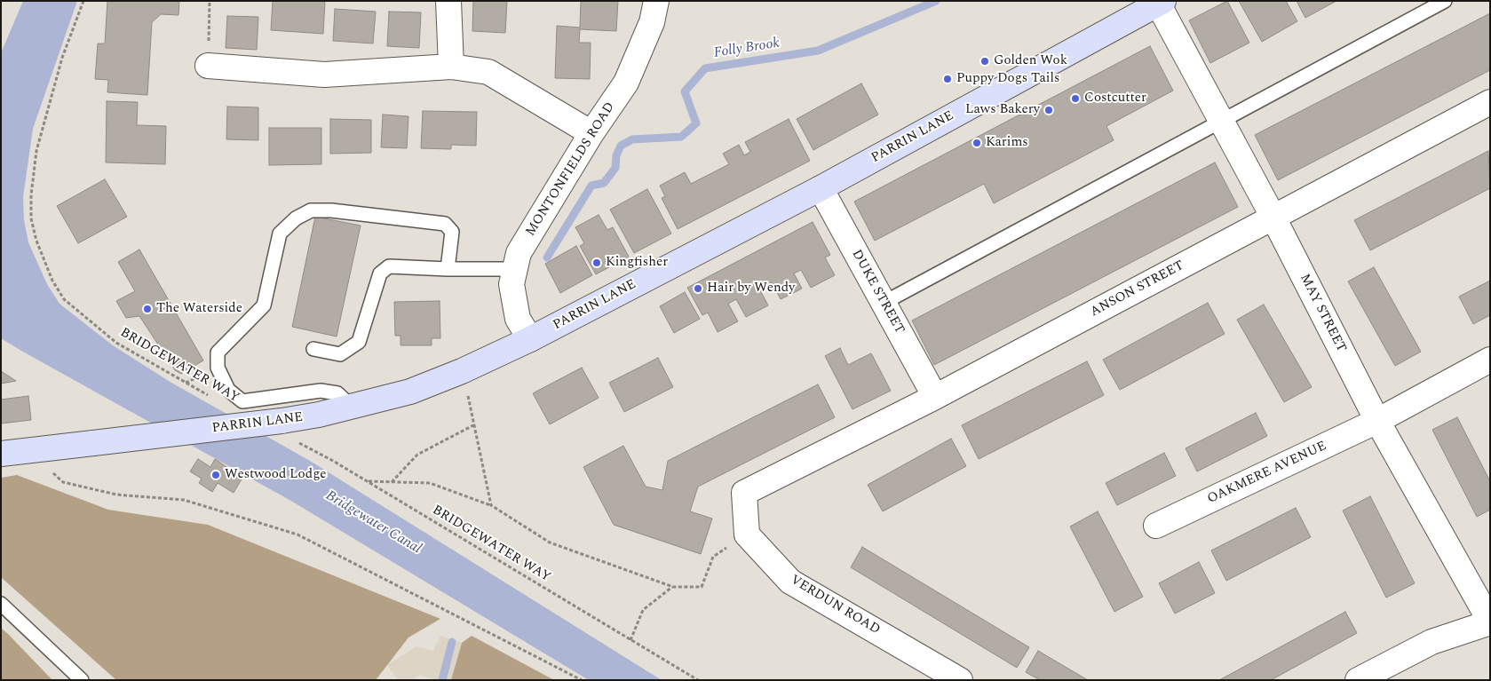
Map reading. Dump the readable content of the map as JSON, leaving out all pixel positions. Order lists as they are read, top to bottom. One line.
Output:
{"streets":{"main road":["PARRIN LANE"],"street":["MONTONFIELDS ROAD","ANSON STREET","DUKE STREET","MAY STREET","OAKMERE AVENUE","VERDUN ROAD"],"path":["BRIDGEWATER WAY"]},"crossings":[["PARRIN LANE","MONTONFIELDS ROAD"],["PARRIN LANE","DUKE STREET"],["PARRIN LANE","MAY STREET"],["ANSON STREET","DUKE STREET"],["ANSON STREET","MAY STREET"],["ANSON STREET","VERDUN ROAD"],["MAY STREET","OAKMERE AVENUE"]],"water":["Folly Brook","Bridgewater Canal"],"places":["Golden Wok","Puppy Dogs Tails","Costcutter","Laws Bakery","Karims","Kingfisher","Hair by Wendy","The Waterside","Westwood Lodge"]}
